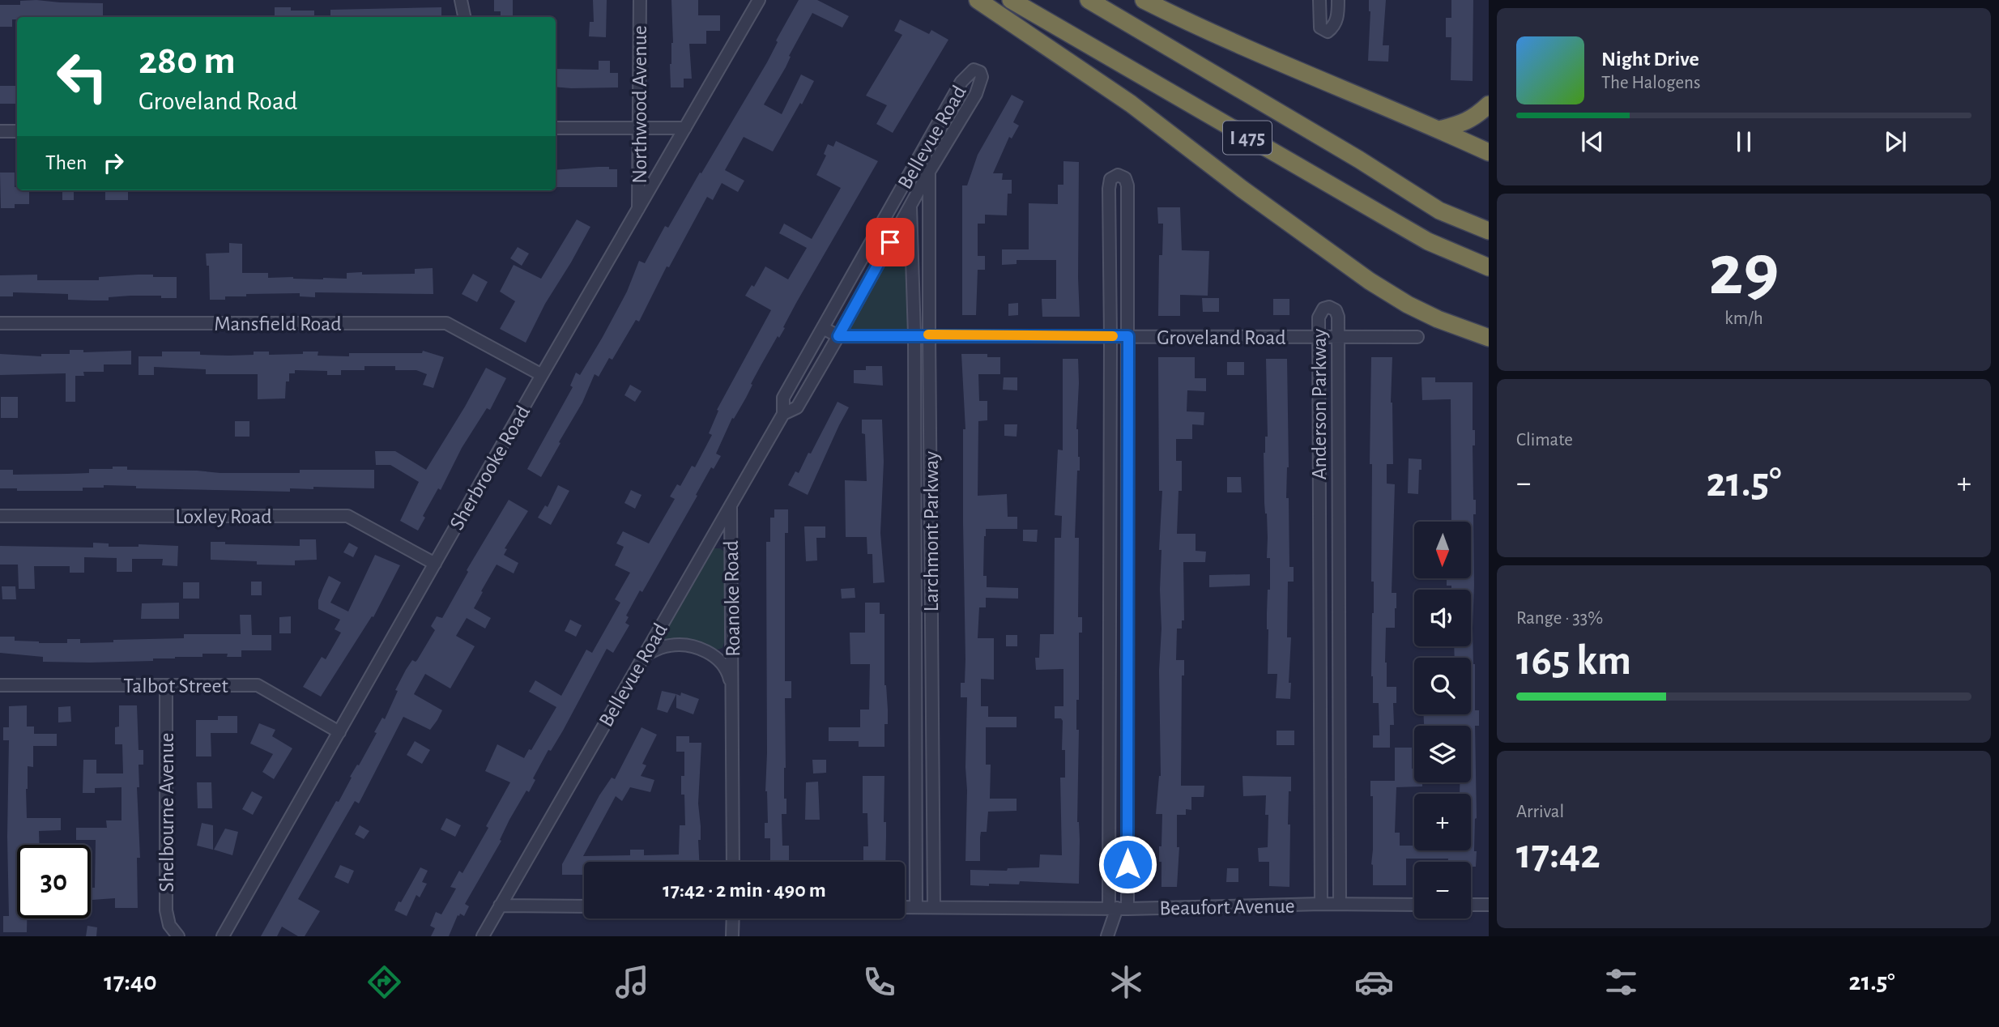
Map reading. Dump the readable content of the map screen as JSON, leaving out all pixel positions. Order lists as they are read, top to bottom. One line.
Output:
{"streets":{"highway":["I 475"],"street":["Northwood Avenue","Bellevue Road","Mansfield Road","Groveland Road","Anderson Parkway","Sherbrooke Road","Loxley Road","Larchmont Parkway","Roanoke Road","Talbot Street","Shelbourne Avenue","Beaufort Avenue"]},"crossings":[["Northwood Avenue","Sherbrooke Road"],["Bellevue Road","Groveland Road"],["Bellevue Road","Larchmont Parkway"],["Bellevue Road","Roanoke Road"],["Mansfield Road","Sherbrooke Road"],["Groveland Road","Anderson Parkway"],["Groveland Road","Larchmont Parkway"],["Anderson Parkway","Beaufort Avenue"],["Sherbrooke Road","Loxley Road"],["Sherbrooke Road","Talbot Street"],["Larchmont Parkway","Beaufort Avenue"],["Talbot Street","Shelbourne Avenue"]],"north":"bottom","page":{"turn":["280 m","Groveland Road"],"song":["Night Drive","The Halogens"],"then":"Then","tile":[["29","km/h"],"Climate",["Range · 33%","165 km"],["Arrival","17:42"]],"heat":["−","21.5°","+"],"map_buttons":["+","−"],"limit":"30","trip":"17:42 · 2 min · 490 m","tabs":["17:40","21.5°"]}}
